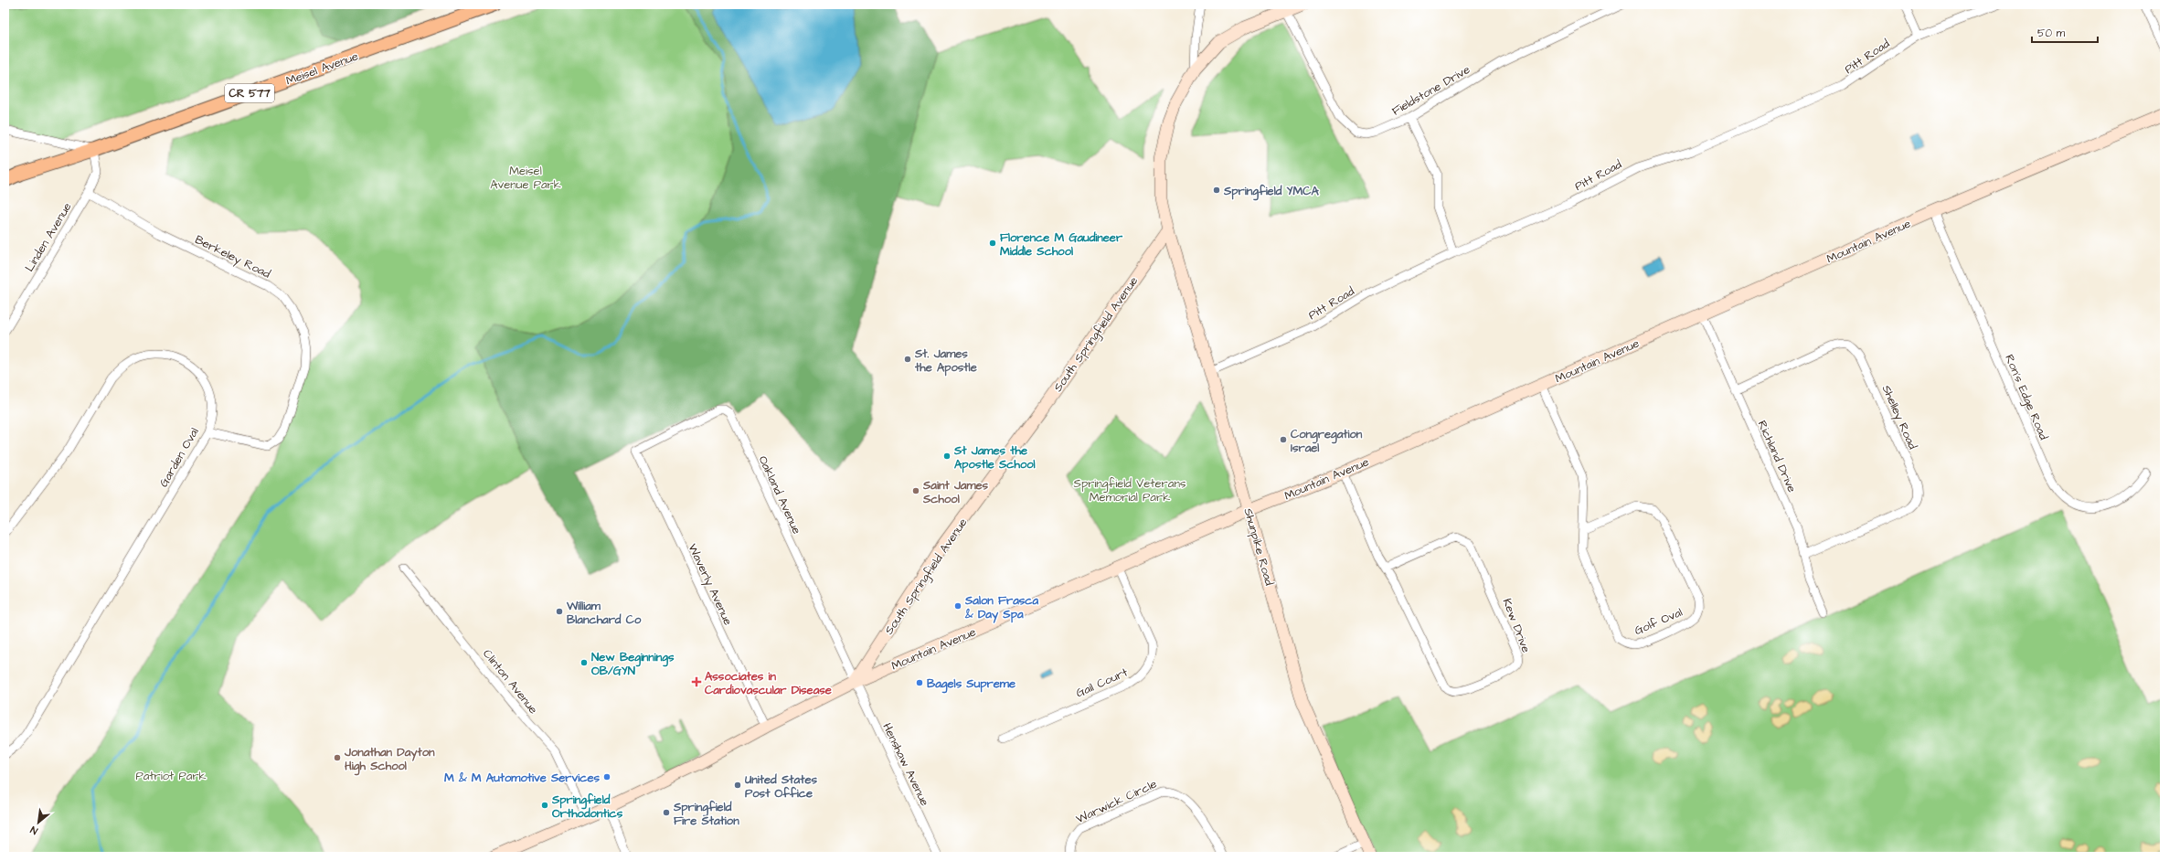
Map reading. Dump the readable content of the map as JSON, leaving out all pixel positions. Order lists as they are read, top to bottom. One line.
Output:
{"streets":{"main road":["Meisel Avenue","CR 577"],"street":["Pitt Road","Fieldstone Drive","Linden Avenue","Mountain Avenue","Berkeley Road","South Springfield Avenue","Ron's Edge Road","Shelley Road","Richland Drive","Garden Oval","Oakland Avenue","Shunpike Road","Waverly Avenue","Golf Oval","Kew Drive","Clinton Avenue","Gail Court","Henshaw Avenue","Warwick Circle"]},"crossings":[["Pitt Road","Shunpike Road"],["Meisel Avenue","Linden Avenue"],["Linden Avenue","Berkeley Road"],["Mountain Avenue","South Springfield Avenue"],["Mountain Avenue","Ron's Edge Road"],["Mountain Avenue","Richland Drive"],["Mountain Avenue","Oakland Avenue"],["Mountain Avenue","Shunpike Road"],["Mountain Avenue","Waverly Avenue"],["Mountain Avenue","Golf Oval"],["Mountain Avenue","Kew Drive"],["Mountain Avenue","Clinton Avenue"],["Mountain Avenue","Gail Court"],["Mountain Avenue","Henshaw Avenue"],["Berkeley Road","Garden Oval"],["South Springfield Avenue","Oakland Avenue"],["South Springfield Avenue","Shunpike Road"],["South Springfield Avenue","Henshaw Avenue"],["Shelley Road","Richland Drive"],["Oakland Avenue","Waverly Avenue"],["Oakland Avenue","Henshaw Avenue"]],"parks":["Meisel Avenue Park","Springfield Veterans Memorial Park","Patriot Park"],"places":{"other":["Springfield YMCA","Florence M Gaudineer Middle School","St. James the Apostle","Congregation Israel","St James the Apostle School","Saint James School","Salon Frasca & Day Spa","William Blanchard Co","New Beginnings OB/GYN","Bagels Supreme","Jonathan Dayton High School","M & M Automotive Services","United States Post Office","Springfield Orthodontics","Springfield Fire Station"],"health":["Associates in Cardiovascular Disease"]},"scale_bar":"50 m","north":"bottom left"}
